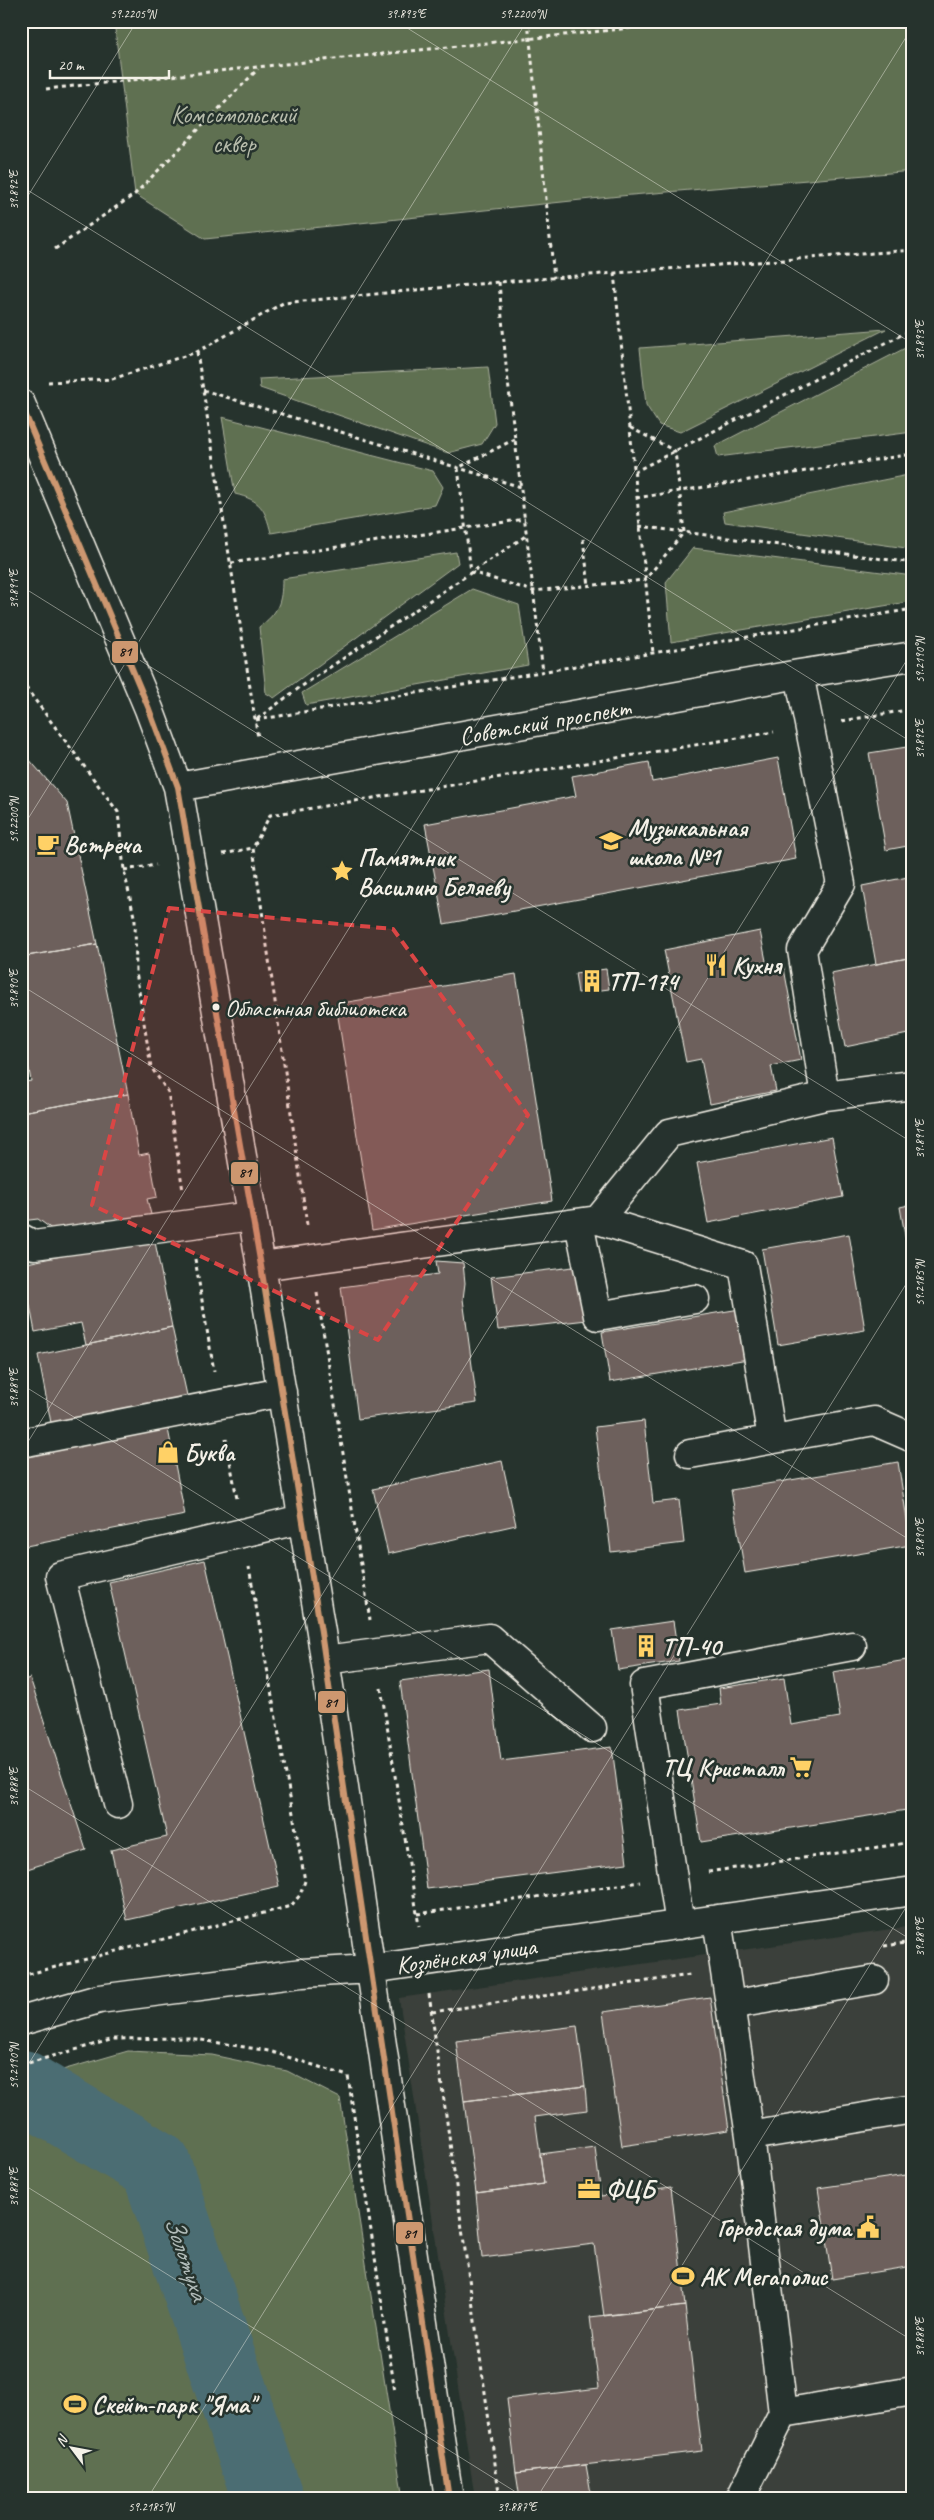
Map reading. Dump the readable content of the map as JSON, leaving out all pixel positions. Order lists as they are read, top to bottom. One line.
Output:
{"streets":{"street":["Советский проспект","Козлёнская улица"]},"water":["Золотуха"],"parks":["Комсомольский сквер"],"places":{"school or university":["Музыкальная школа №1"],"cafe":["Встреча"],"place":["Памятник Василию Беляеву"],"restaurant":["Кухня"],"building":["ТП-174","ТП-40"],"other":["Областная библиотека"],"shop":["Буква"],"supermarket":["ТЦ Кристалл"],"office":["ФЦБ"],"public building":["Городская дума"],"sports":["АК Мегаполис","Скейт-парк \"Яма\""]},"lines":["transit line 81"],"scale_bar":"20 m","north":"top left","coordinates":["59.2205°N","39.893°E","59.2200°N","39.892°E","39.891°E","59.2190°N","39.890°E","59.2185°N","39.889°E","39.888°E","39.887°E"]}
